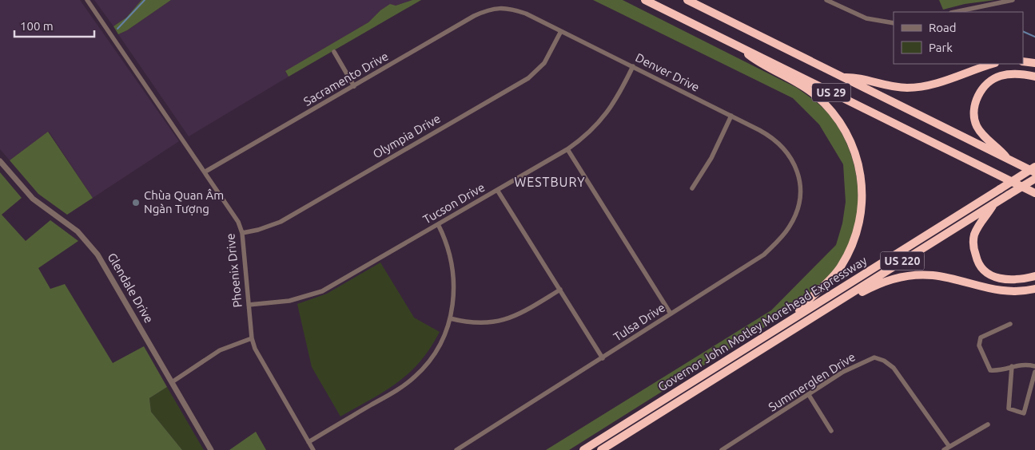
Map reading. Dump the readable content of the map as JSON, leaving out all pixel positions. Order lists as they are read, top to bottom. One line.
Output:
{"streets":{"highway":["US 29","US 220","Governor John Motley Morehead Expressway"],"street":["Denver Drive","Sacramento Drive","Olympia Drive","Tucson Drive","Phoenix Drive","Glendale Drive","Tulsa Drive","Summerglen Drive"]},"crossings":[["Denver Drive","Sacramento Drive"],["Denver Drive","Olympia Drive"],["Denver Drive","Tucson Drive"],["Denver Drive","Tulsa Drive"],["Sacramento Drive","Phoenix Drive"],["Olympia Drive","Phoenix Drive"],["Tucson Drive","Phoenix Drive"]],"districts":["WESTBURY"],"places":["Chùa Quan Âm Ngàn Tượng"],"legend":["Road","Park"],"scale_bar":"100 m"}
